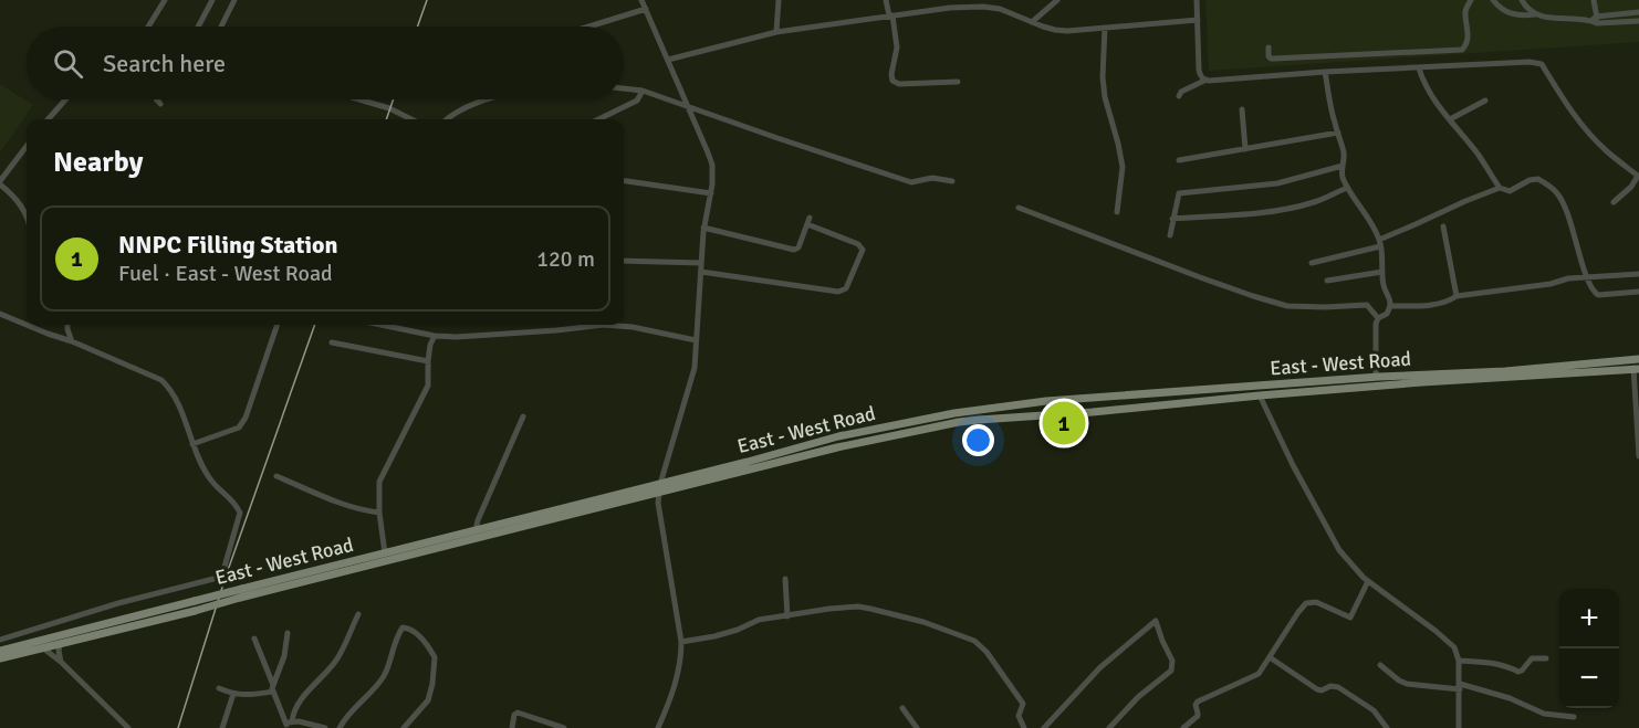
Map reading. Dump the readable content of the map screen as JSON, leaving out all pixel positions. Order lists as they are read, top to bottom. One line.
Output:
{"streets":{"main road":["East - West Road"]},"page":{"search":"Search here","heading":"Nearby","list":[{"mark":"1","name":"NNPC Filling Station","note":"Fuel · East - West Road","value":"120 m"}],"pins":"1","map_buttons":["+","−"]}}
